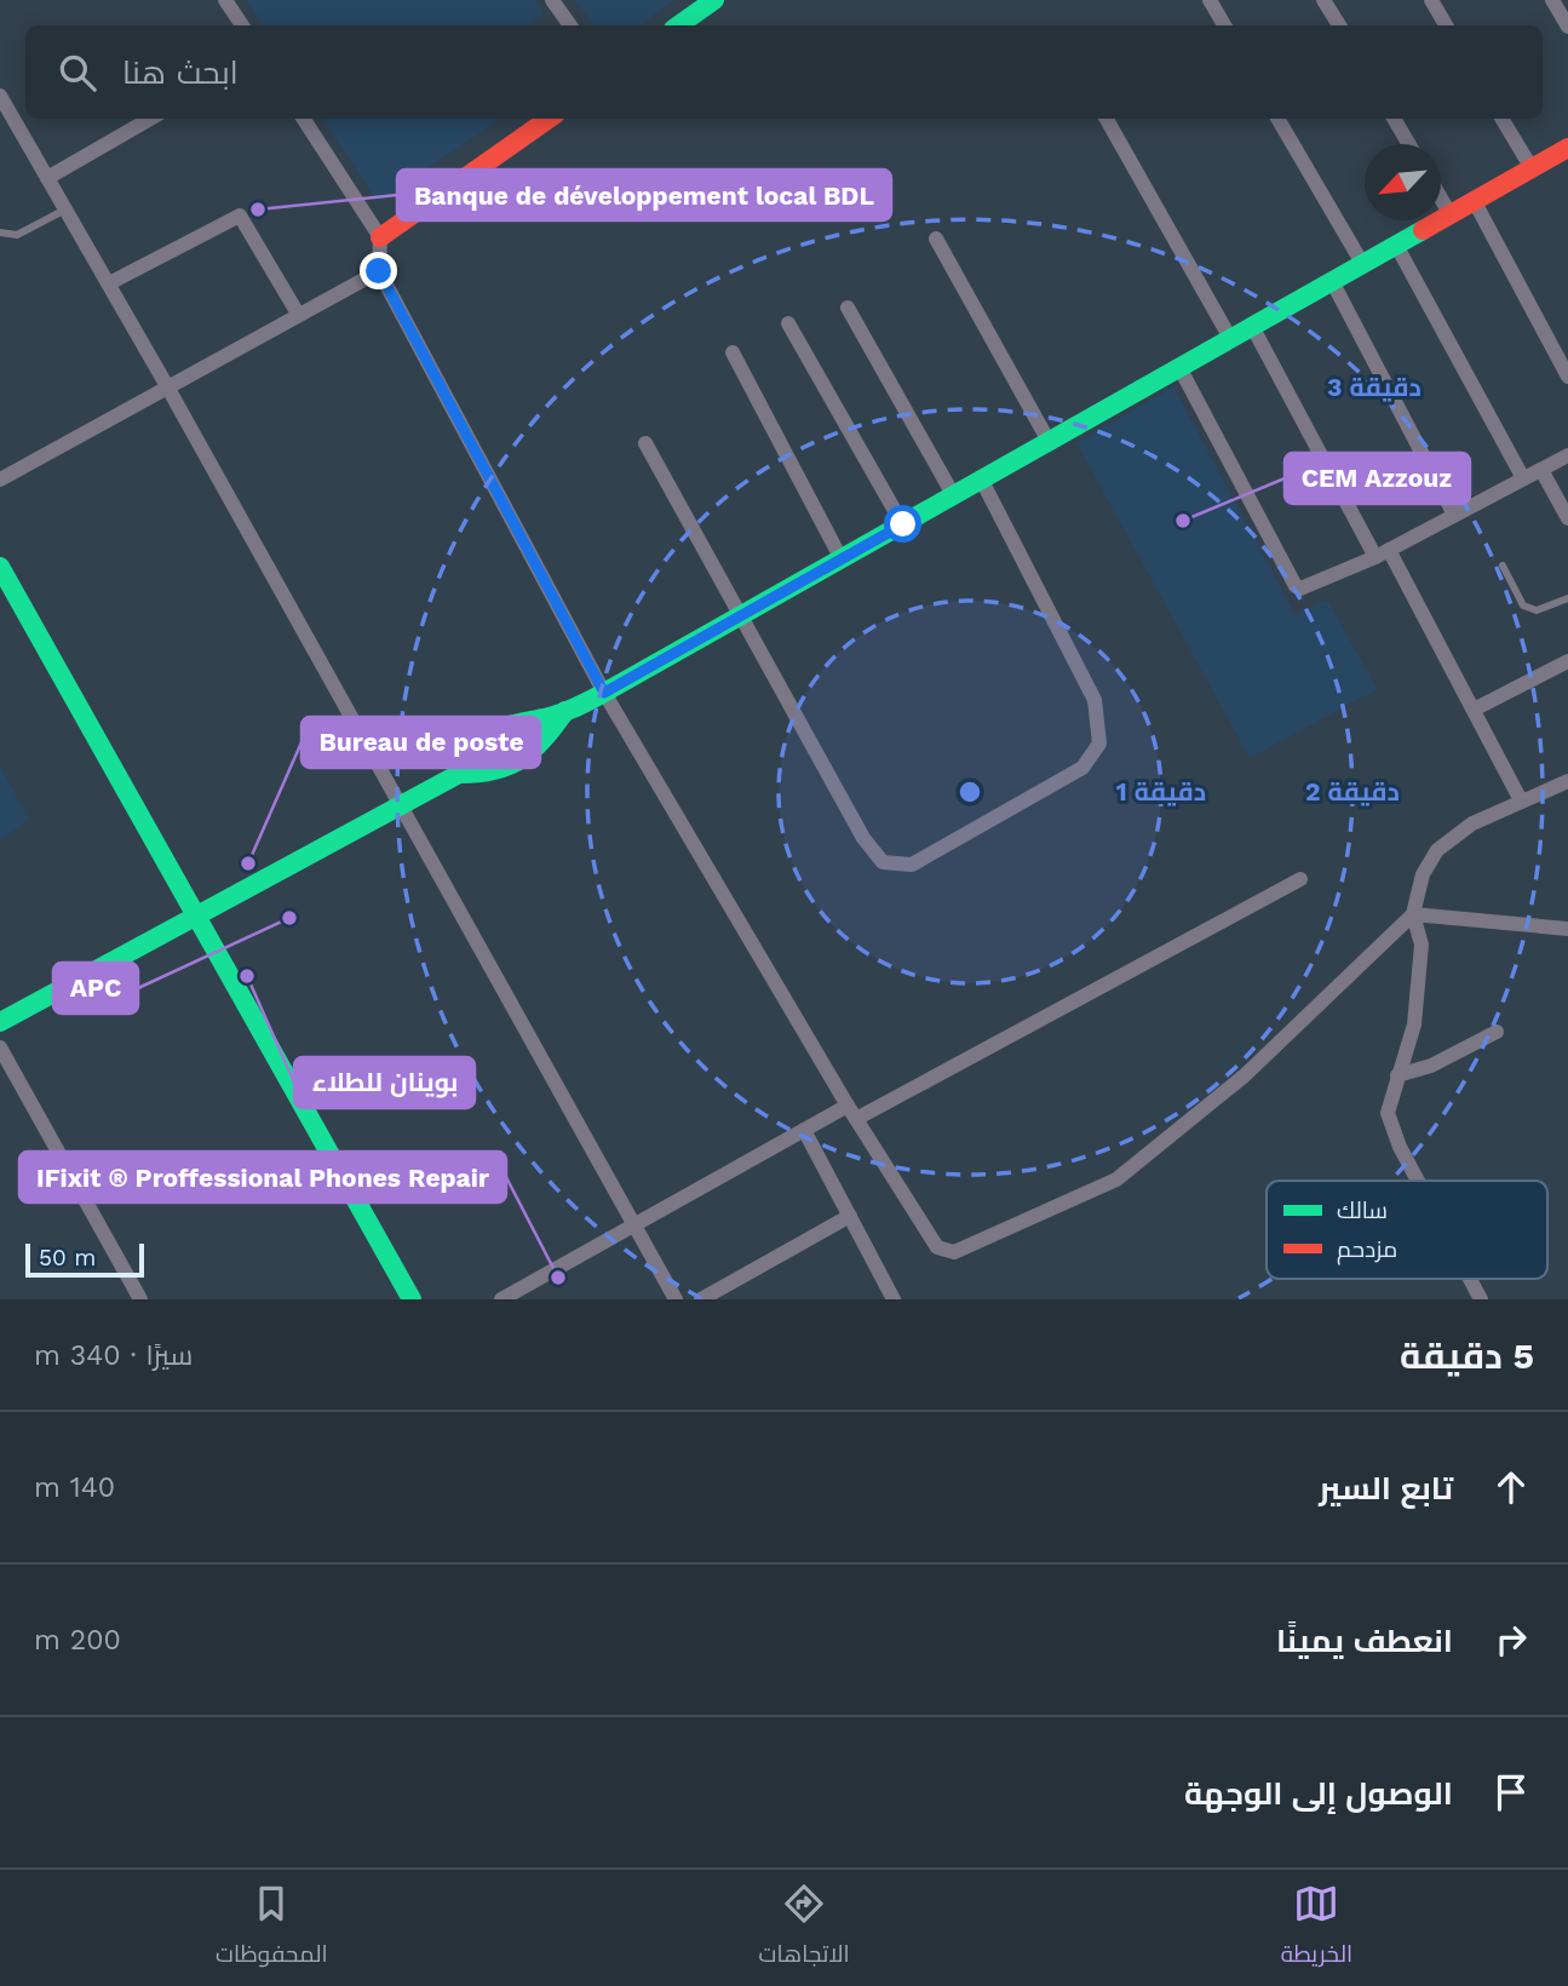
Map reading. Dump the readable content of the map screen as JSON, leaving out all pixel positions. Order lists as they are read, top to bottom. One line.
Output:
{"places":["Banque de développement local BDL","CEM Azzouz","Bureau de poste","APC","بوينان للطلاء","IFixit ® Proffessional Phones Repair"],"legend":["سالك","مزدحم"],"scale_bar":"50 m","north":"bottom left","page":{"search":"ابحث هنا","scale":"50 m","heading":["5 دقيقة","سيرًا · 340 m"],"list":[["تابع السير","140 m"],["انعطف يمينًا","200 m"],"الوصول إلى الوجهة"],"nav":["الخريطة","الاتجاهات","المحفوظات"]},"rings":["3 دقيقة","1 دقيقة","2 دقيقة"]}
